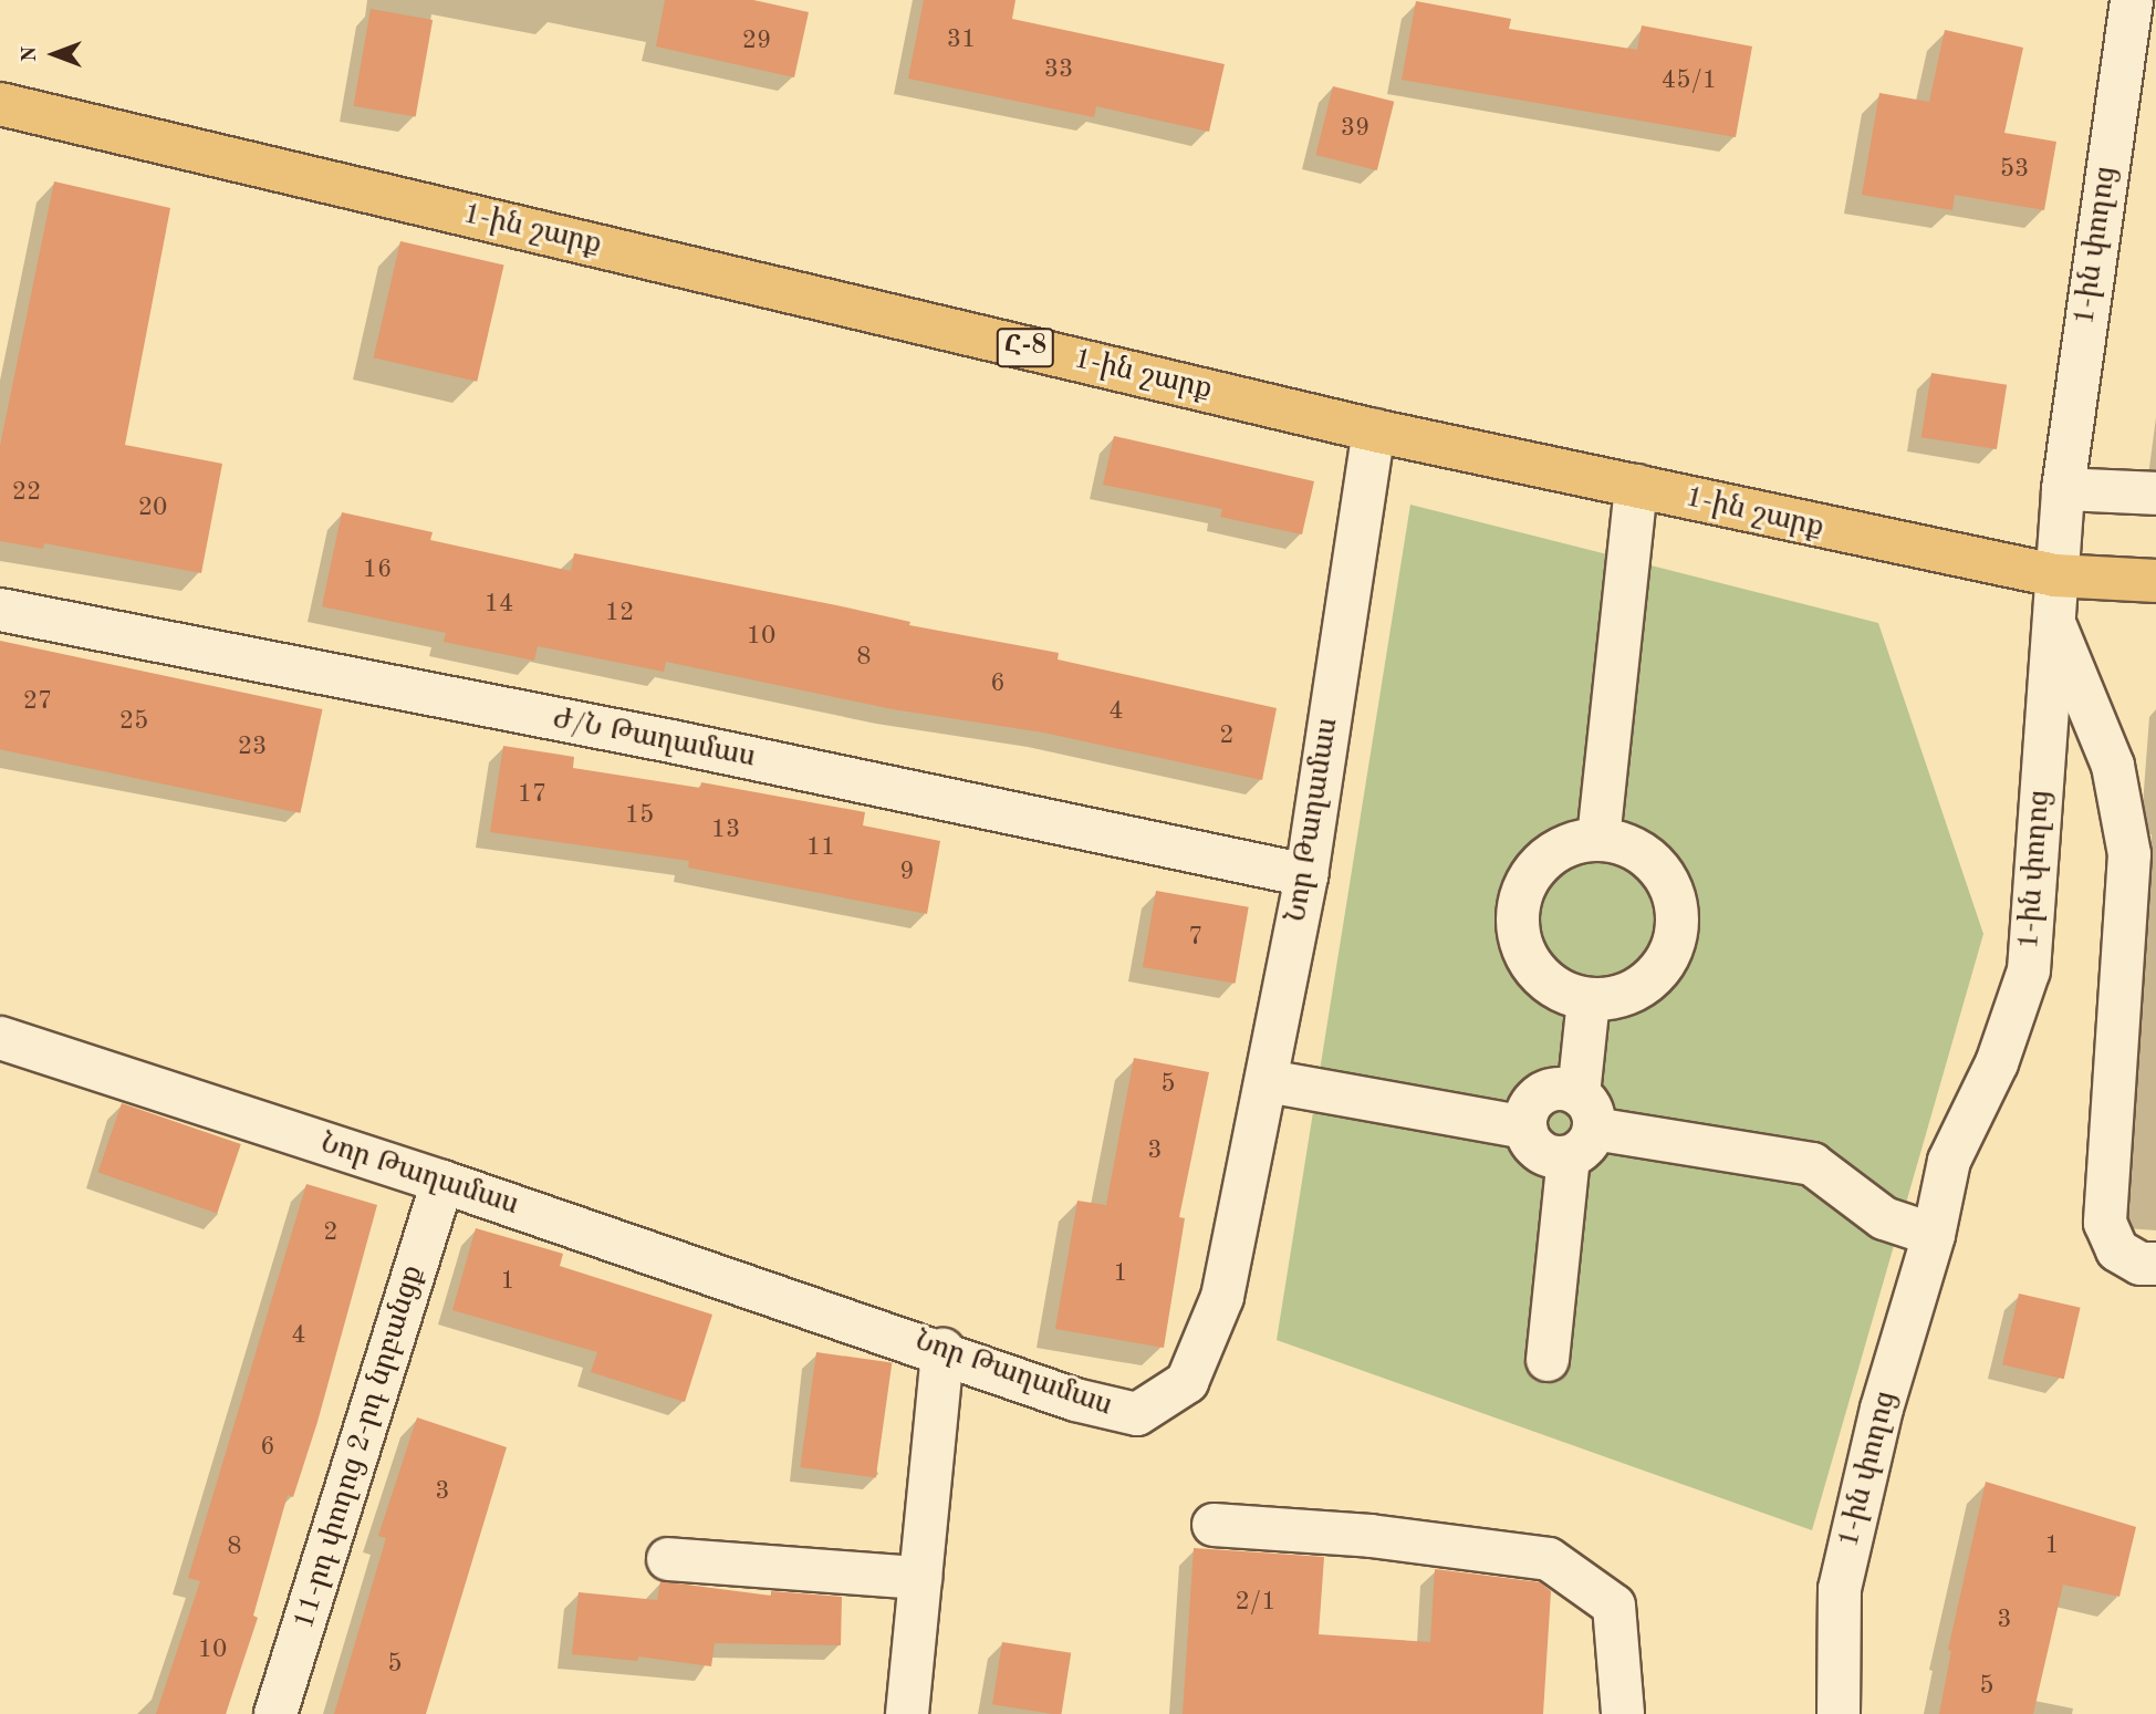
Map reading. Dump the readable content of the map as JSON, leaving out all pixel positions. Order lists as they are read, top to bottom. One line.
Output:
{"streets":{"main road":["1-ին շարք","Հ-8"],"street":["1-ին փողոց","Ժ/Ն Թաղամաս","Նոր Թաղամաս","11-րդ փողոց 2-րդ նրբանցք"]},"crossings":[["1-ին շարք","1-ին փողոց"],["1-ին շարք","Նոր Թաղամաս"],["Ժ/Ն Թաղամաս","Նոր Թաղամաս"],["Նոր Թաղամաս","11-րդ փողոց 2-րդ նրբանցք"]],"house_numbers":["31","29","33","45/1","39","53","22","20","16","14","12","10","8","6","27","4","25","2","23","17","15","13","11","9","7","5","3","2","1","1","4","6","3","1","8","2/1","3","10","5","5"],"north":"left"}
